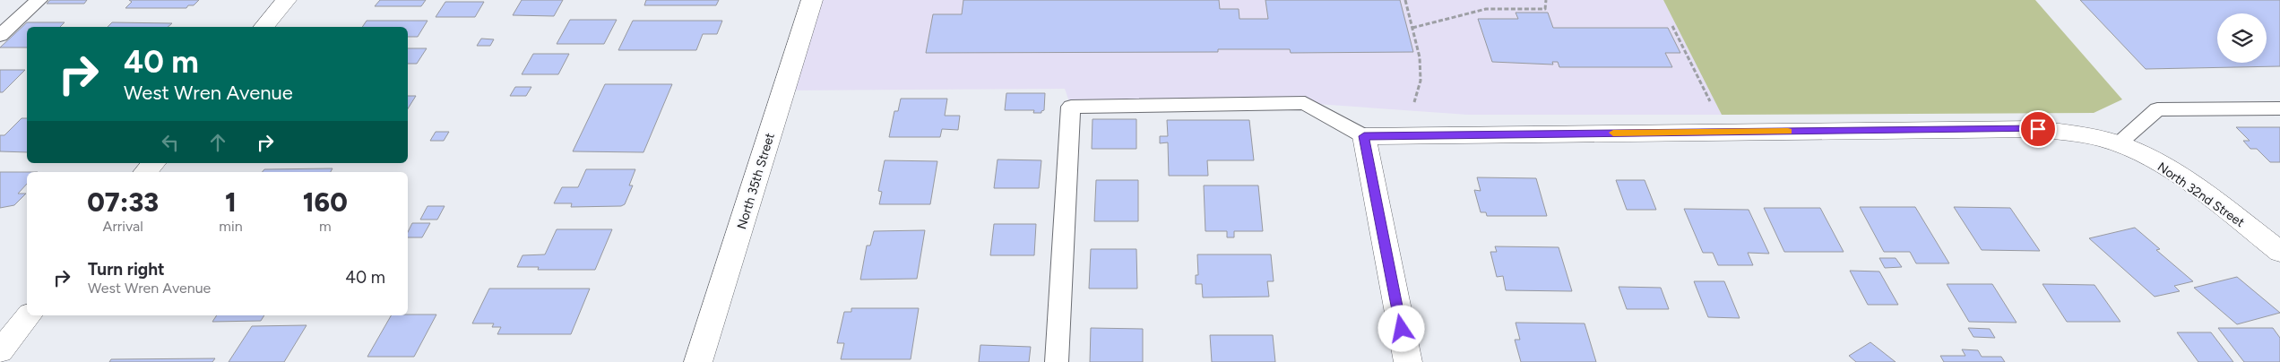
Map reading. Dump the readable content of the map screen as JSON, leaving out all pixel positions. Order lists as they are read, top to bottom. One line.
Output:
{"streets":{"street":["North 35th Street","North 32nd Street"]},"page":{"turn":["40 m","West Wren Avenue"],"eta":["07:33","Arrival","1","min","160","m"],"list":[{"name":"Turn right","note":"West Wren Avenue","value":"40 m"}]}}
